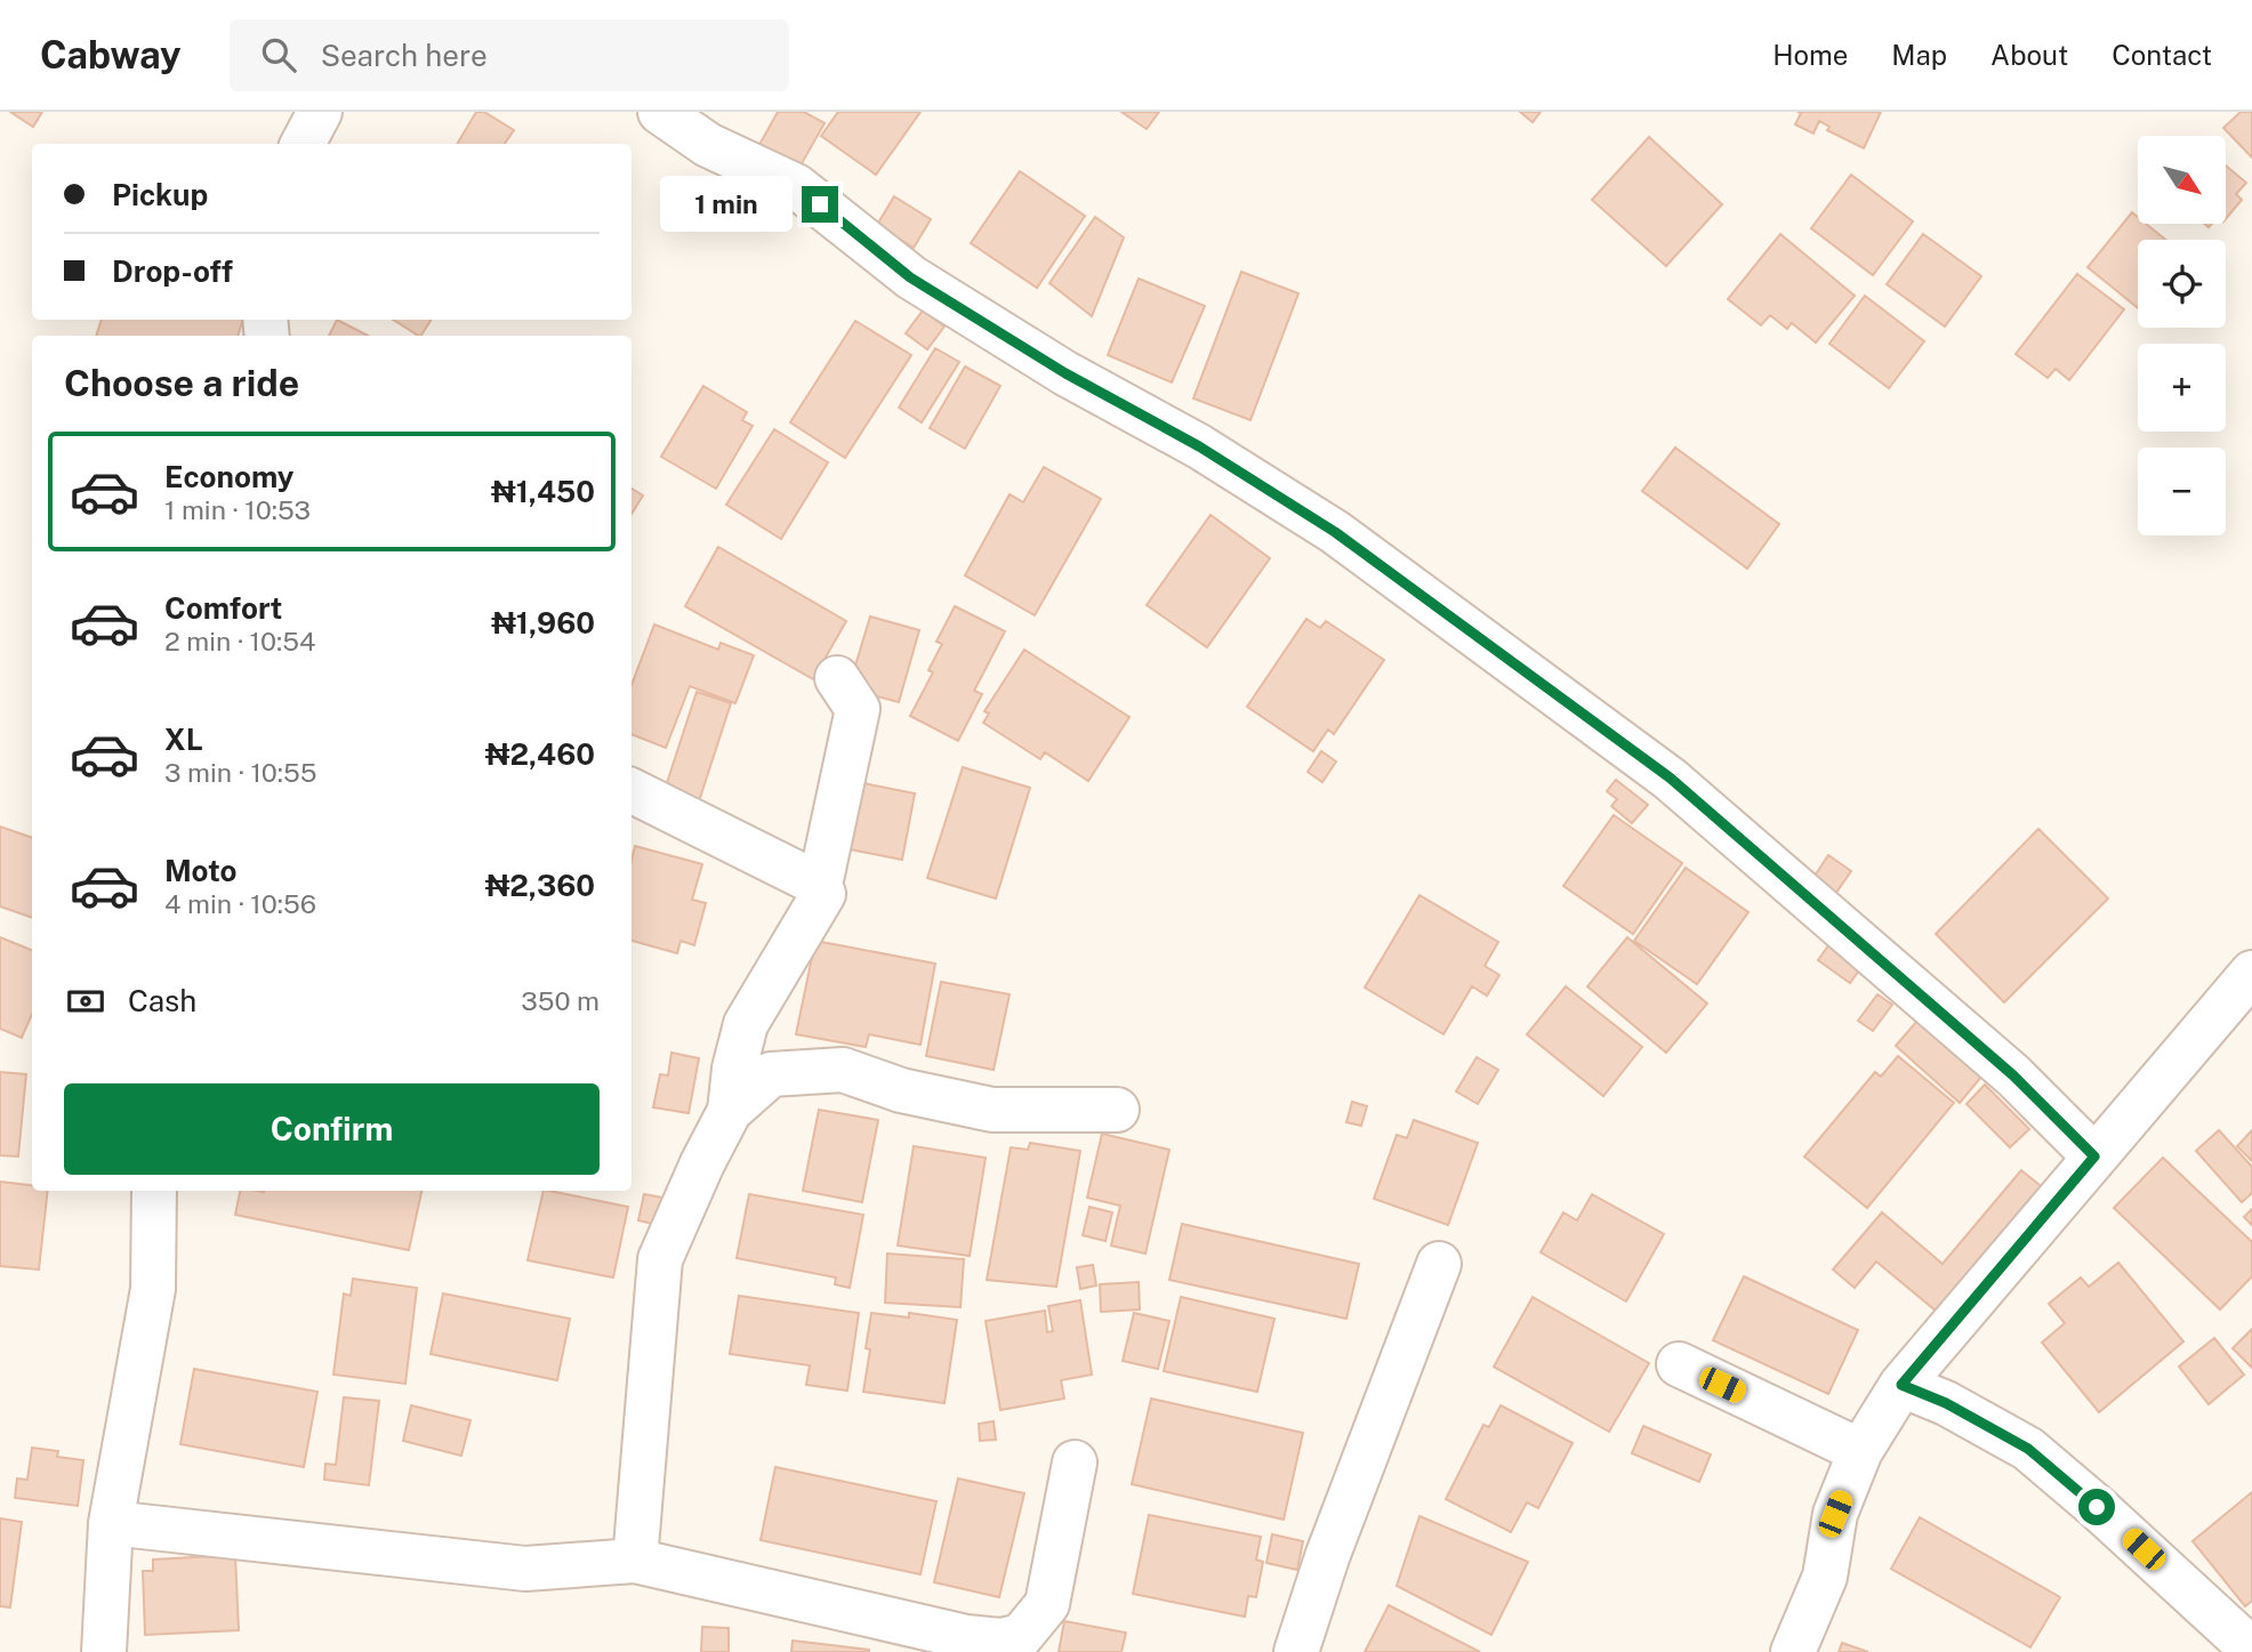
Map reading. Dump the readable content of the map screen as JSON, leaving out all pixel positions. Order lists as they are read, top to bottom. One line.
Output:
{"north":"bottom right","page":{"header":"Cabway","search":"Search here","nav":["Home","Map","About","Contact"],"map_buttons":["+","−"],"banner":["Pickup","Drop-off"],"bubble":"1 min","heading":"Choose a ride","list":[{"name":"Economy","note":"1 min · 10:53","value":"₦1,450"},{"name":"Comfort","note":"2 min · 10:54","value":"₦1,960"},{"name":"XL","note":"3 min · 10:55","value":"₦2,460"},{"name":"Moto","note":"4 min · 10:56","value":"₦2,360"}],"pay":["Cash","350 m"],"buttons":"Confirm"}}
